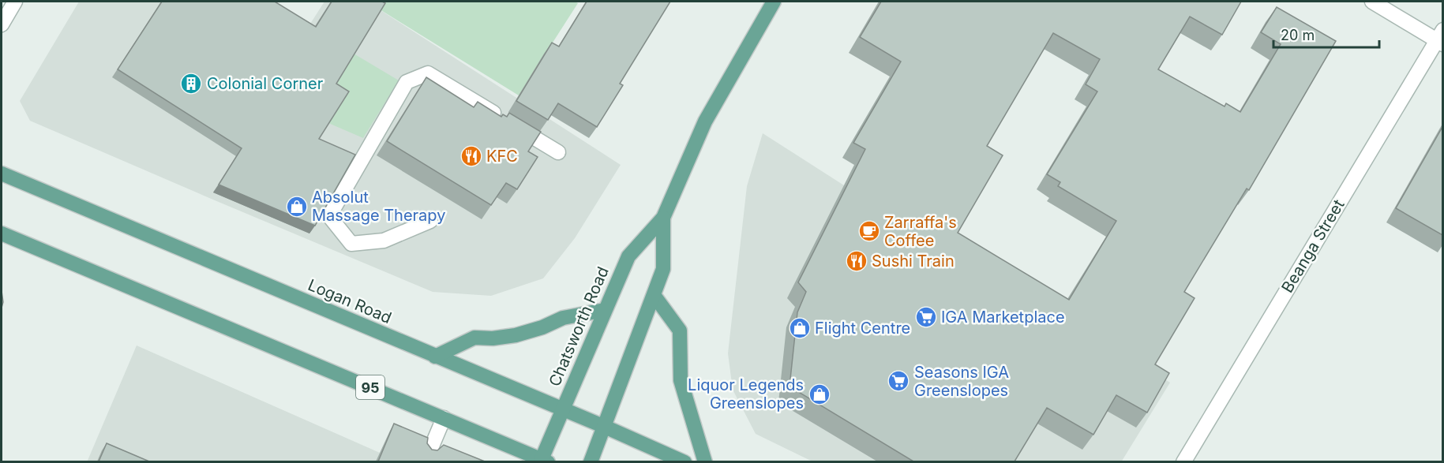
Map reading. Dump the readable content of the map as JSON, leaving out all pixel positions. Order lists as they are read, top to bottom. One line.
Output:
{"streets":{"main road":["Logan Road","Chatsworth Road","95"],"street":["Beanga Street"]},"crossings":[["Logan Road","Chatsworth Road"],["Chatsworth Road","95"]],"places":{"building":["Colonial Corner"],"restaurant":["KFC","Sushi Train"],"shop":["Absolut Massage Therapy","Flight Centre","Liquor Legends Greenslopes"],"cafe":["Zarraffa's Coffee"],"supermarket":["IGA Marketplace","Seasons IGA Greenslopes"]},"scale_bar":"20 m"}
